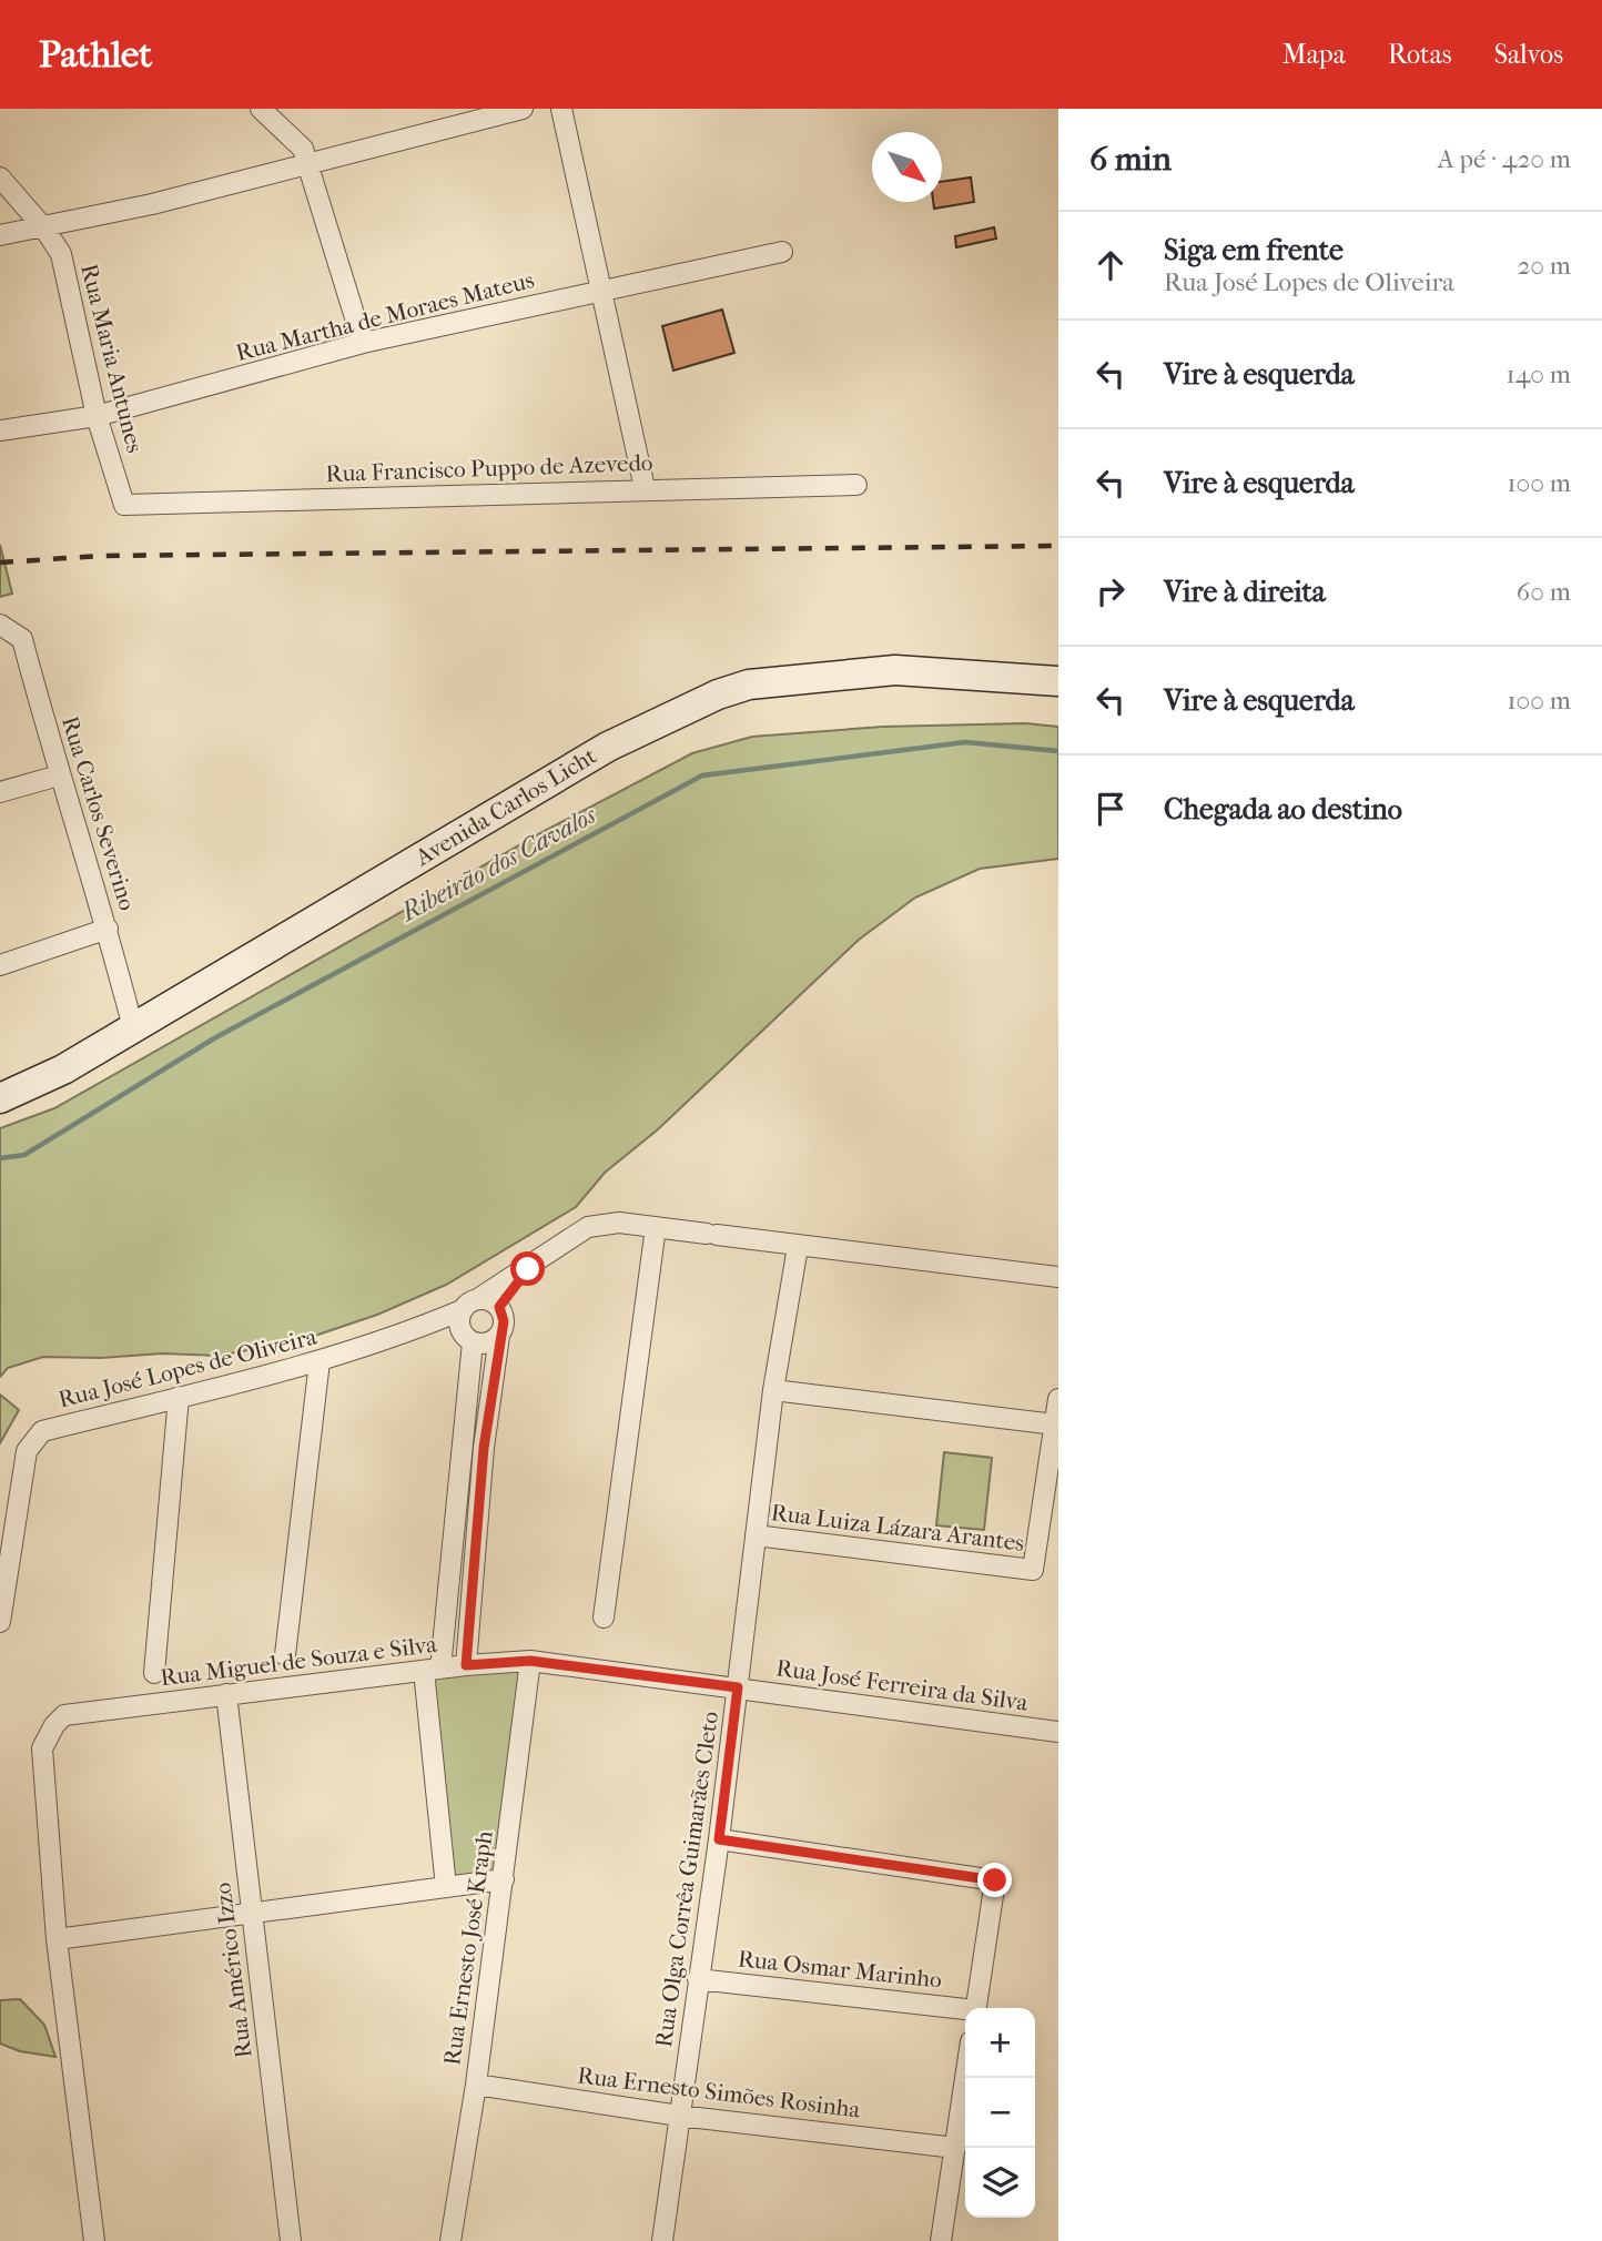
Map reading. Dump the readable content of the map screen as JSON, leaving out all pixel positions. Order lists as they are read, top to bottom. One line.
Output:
{"streets":{"main road":["Avenida Carlos Licht"],"street":["Rua Martha de Moraes Mateus","Rua Maria Antunes","Rua Francisco Puppo de Azevedo","Rua Carlos Severino","Rua José Lopes de Oliveira","Rua Luiza Lázara Arantes","Rua Miguel de Souza e Silva","Rua José Ferreira da Silva","Rua Olga Corrêa Guimarães Cleto","Rua Ernesto José Kraph","Rua Osmar Marinho","Rua Américo Izzo","Rua Ernesto Simões Rosinha"]},"crossings":[["Rua Martha de Moraes Mateus","Rua Maria Antunes"],["Rua Maria Antunes","Rua Francisco Puppo de Azevedo"],["Avenida Carlos Licht","Rua Carlos Severino"],["Rua Luiza Lázara Arantes","Rua Olga Corrêa Guimarães Cleto"],["Rua Miguel de Souza e Silva","Rua José Ferreira da Silva"],["Rua Miguel de Souza e Silva","Rua Olga Corrêa Guimarães Cleto"],["Rua Miguel de Souza e Silva","Rua Ernesto José Kraph"],["Rua Miguel de Souza e Silva","Rua Américo Izzo"],["Rua José Ferreira da Silva","Rua Olga Corrêa Guimarães Cleto"],["Rua Olga Corrêa Guimarães Cleto","Rua Osmar Marinho"],["Rua Olga Corrêa Guimarães Cleto","Rua Ernesto Simões Rosinha"],["Rua Ernesto José Kraph","Rua Ernesto Simões Rosinha"]],"water":["Ribeirão dos Cavalos"],"north":"bottom right","page":{"header":"Pathlet","nav":["Mapa","Rotas","Salvos"],"heading":["6 min","A pé · 420 m"],"list":[["Siga em frente","Rua José Lopes de Oliveira","20 m"],["Vire à esquerda","140 m"],["Vire à esquerda","100 m"],["Vire à direita","60 m"],["Vire à esquerda","100 m"],"Chegada ao destino"],"map_buttons":["+","−"]}}
